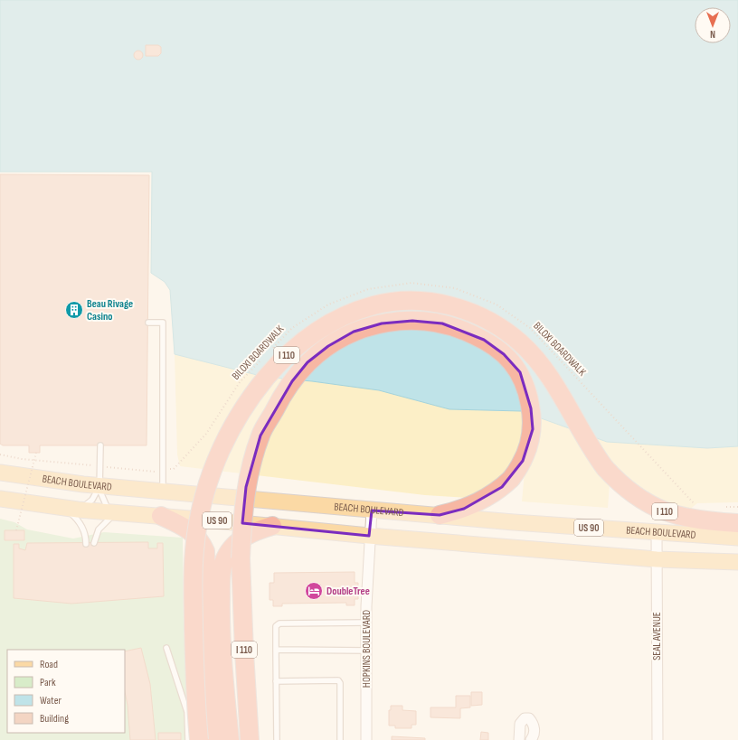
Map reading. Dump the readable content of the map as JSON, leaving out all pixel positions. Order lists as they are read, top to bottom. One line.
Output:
{"streets":{"highway":["I 110"],"main road":["BEACH BOULEVARD","US 90"],"street":["SEAL AVENUE","HOPKINS BOULEVARD"],"path":["BILOXI BOARDWALK"]},"crossings":[["I 110","BEACH BOULEVARD"],["BEACH BOULEVARD","SEAL AVENUE"],["BEACH BOULEVARD","HOPKINS BOULEVARD"],["US 90","SEAL AVENUE"],["US 90","HOPKINS BOULEVARD"]],"places":{"building":["Beau Rivage Casino"],"hotel":["DoubleTree"]},"legend":["Road","Park","Water","Building"],"north":"bottom"}
